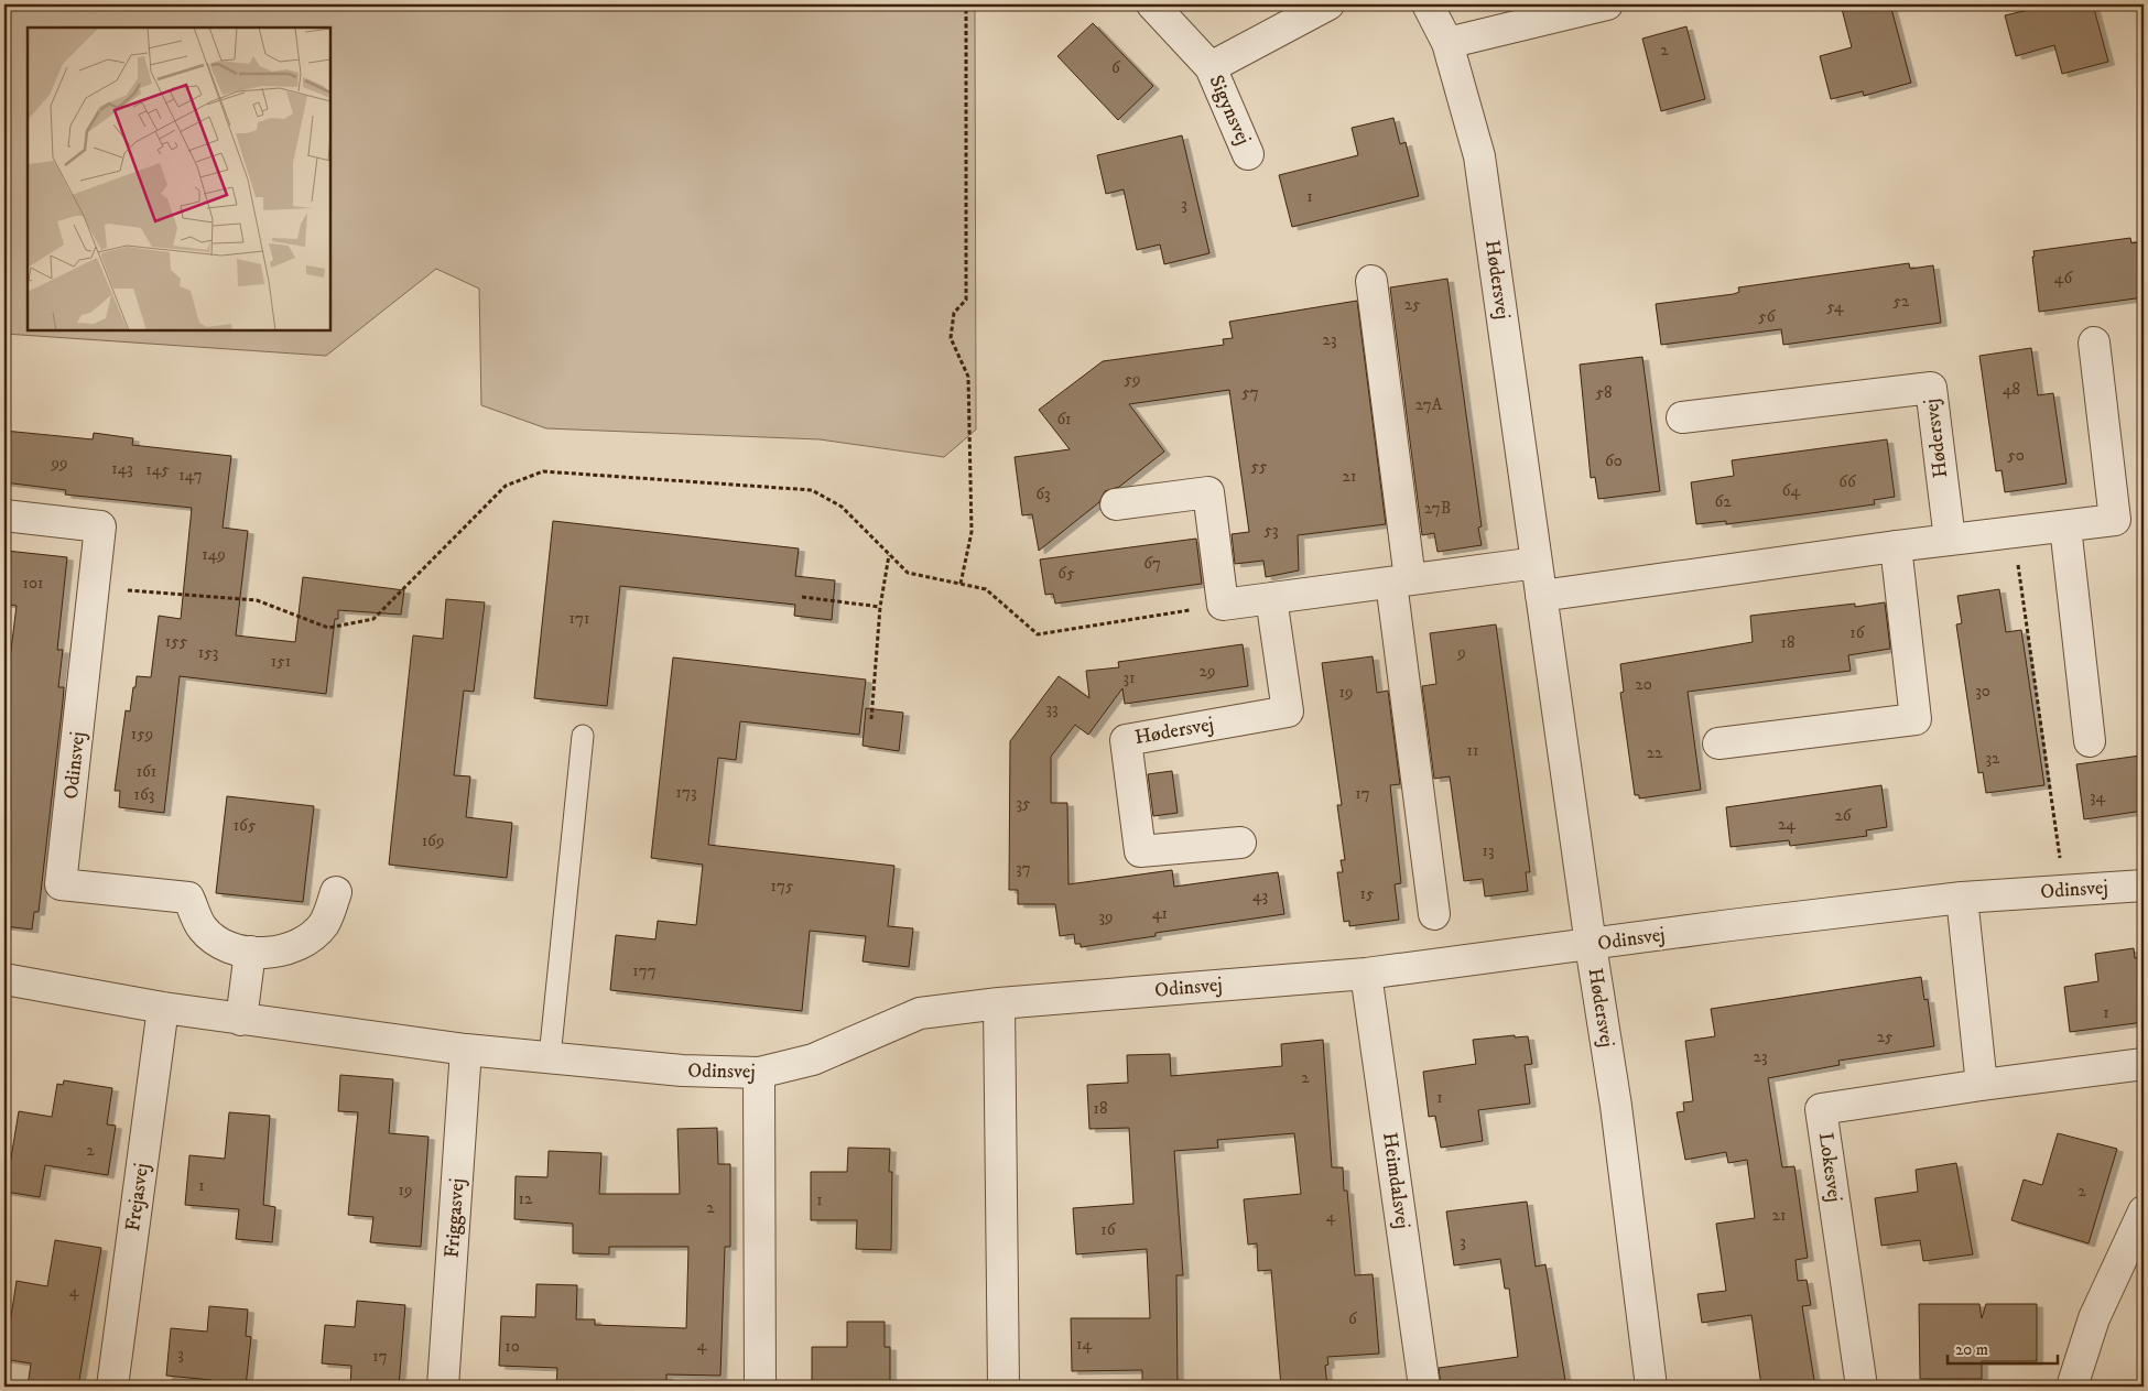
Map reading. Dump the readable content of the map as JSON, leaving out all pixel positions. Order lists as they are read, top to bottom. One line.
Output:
{"streets":{"street":["Sigynsvej","Hødersvej","Odinsvej","Lokesvej","Heimdalsvej","Frejasvej","Friggasvej"]},"crossings":[["Hødersvej","Odinsvej"],["Odinsvej","Heimdalsvej"],["Odinsvej","Frejasvej"],["Odinsvej","Friggasvej"]],"house_numbers":["2","6","1","3","46","52","25","54","56","23","59","48","57","58","27A","61","50","60","99","55","143","145","147","21","66","64","63","62","27B","53","149","67","65","101","171","16","155","18","153","9","151","29","31","20","30","19","33","159","11","22","32","161","173","17","163","34","35","26","24","165","169","13","37","175","15","43","41","39","177","1","25","23","2","1","18","2","1","19","2","12","1","2","21","4","16","3","4","6","14","4","10","3","17"],"scale_bar":"20 m"}
